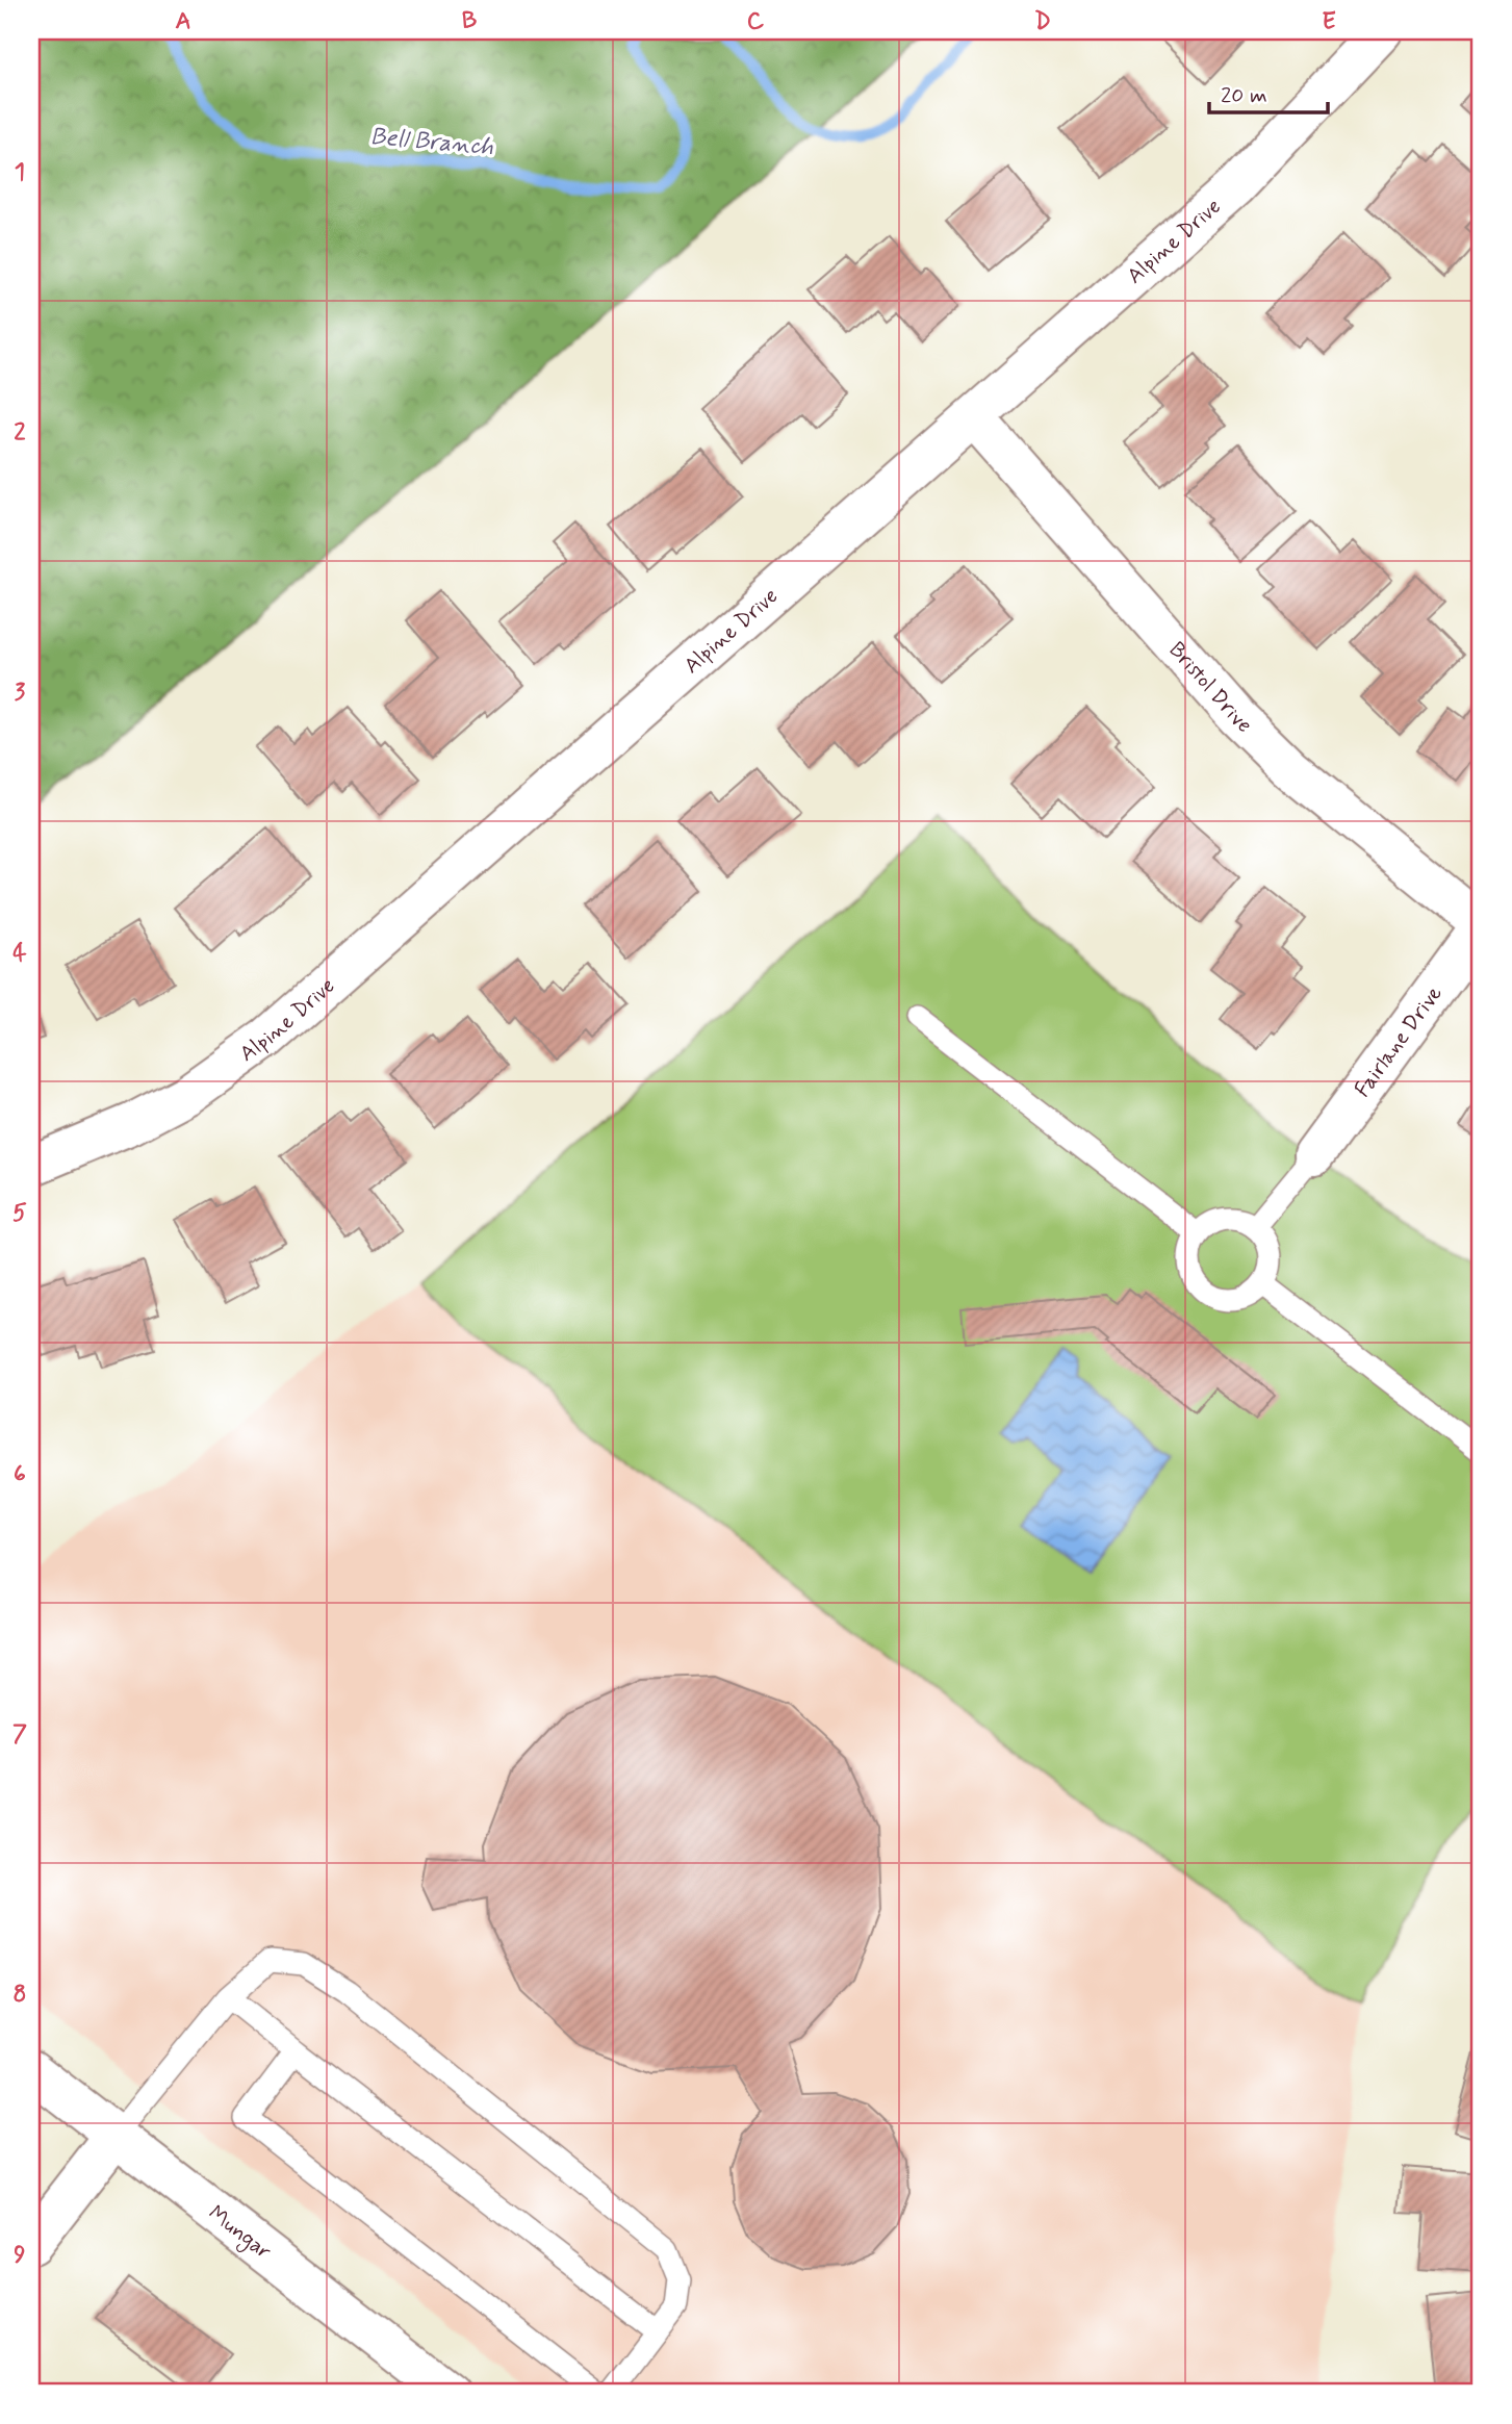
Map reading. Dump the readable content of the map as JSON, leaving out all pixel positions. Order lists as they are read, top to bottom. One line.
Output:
{"streets":{"street":["Alpine Drive","Bristol Drive","Fairlane Drive","Mungar"]},"crossings":[["Alpine Drive","Bristol Drive"],["Bristol Drive","Fairlane Drive"]],"water":["Bell Branch"],"scale_bar":"20 m","grid":{"columns":["A","B","C","D","E"],"rows":["1","2","3","4","5","6","7","8","9"]}}
